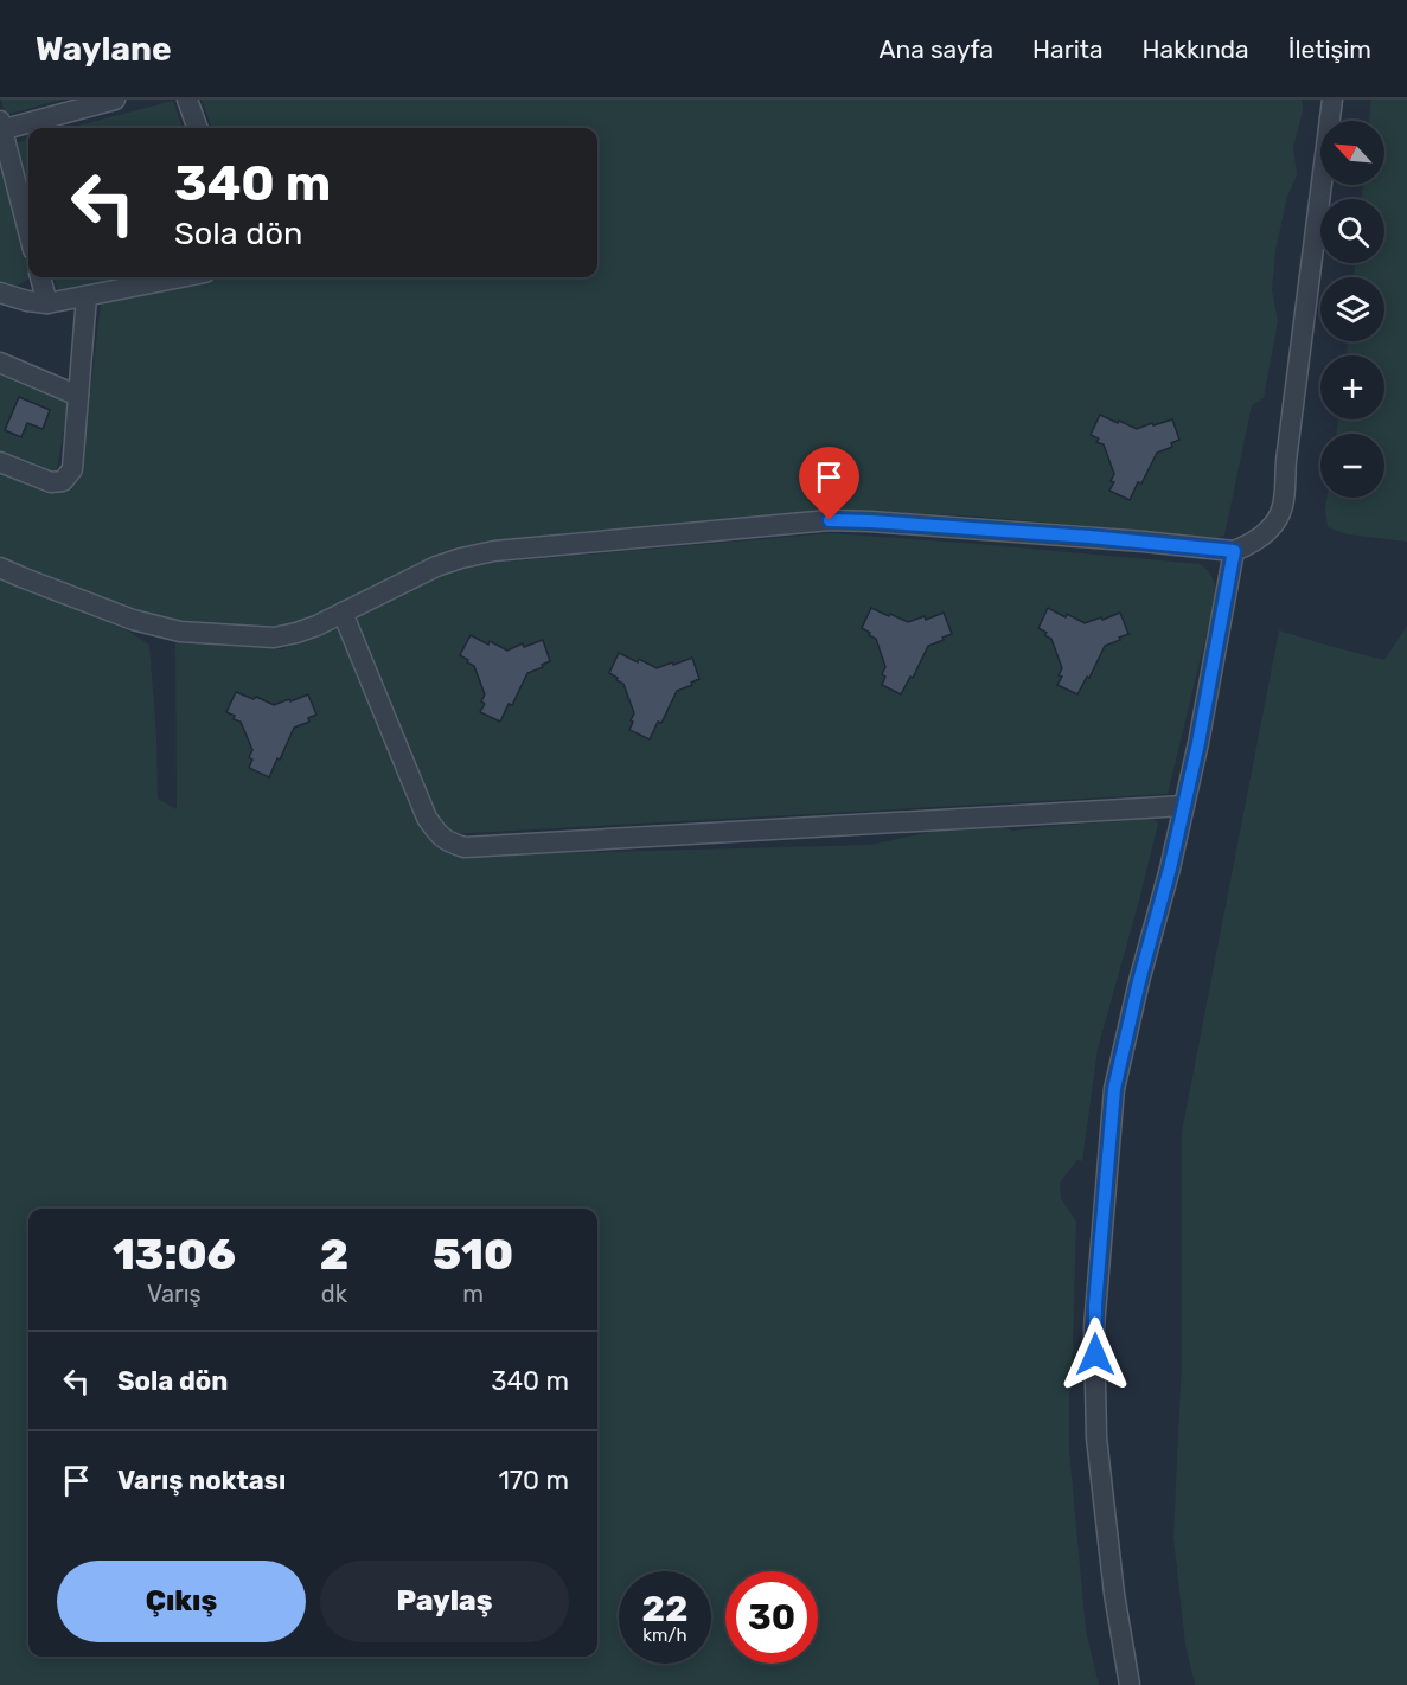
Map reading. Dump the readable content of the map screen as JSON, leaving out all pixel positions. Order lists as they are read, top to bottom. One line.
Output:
{"north":"top left","page":{"header":"Waylane","nav":["Ana sayfa","Harita","Hakkında","İletişim"],"map_buttons":["+","−"],"turn":["340 m","Sola dön"],"eta":["13:06","Varış","2","dk","510","m"],"list":[{"name":"Sola dön","value":"340 m"},{"name":"Varış noktası","value":"170 m"}],"buttons":["Çıkış","Paylaş"],"speed":"22 km/h","limit":"30"}}
